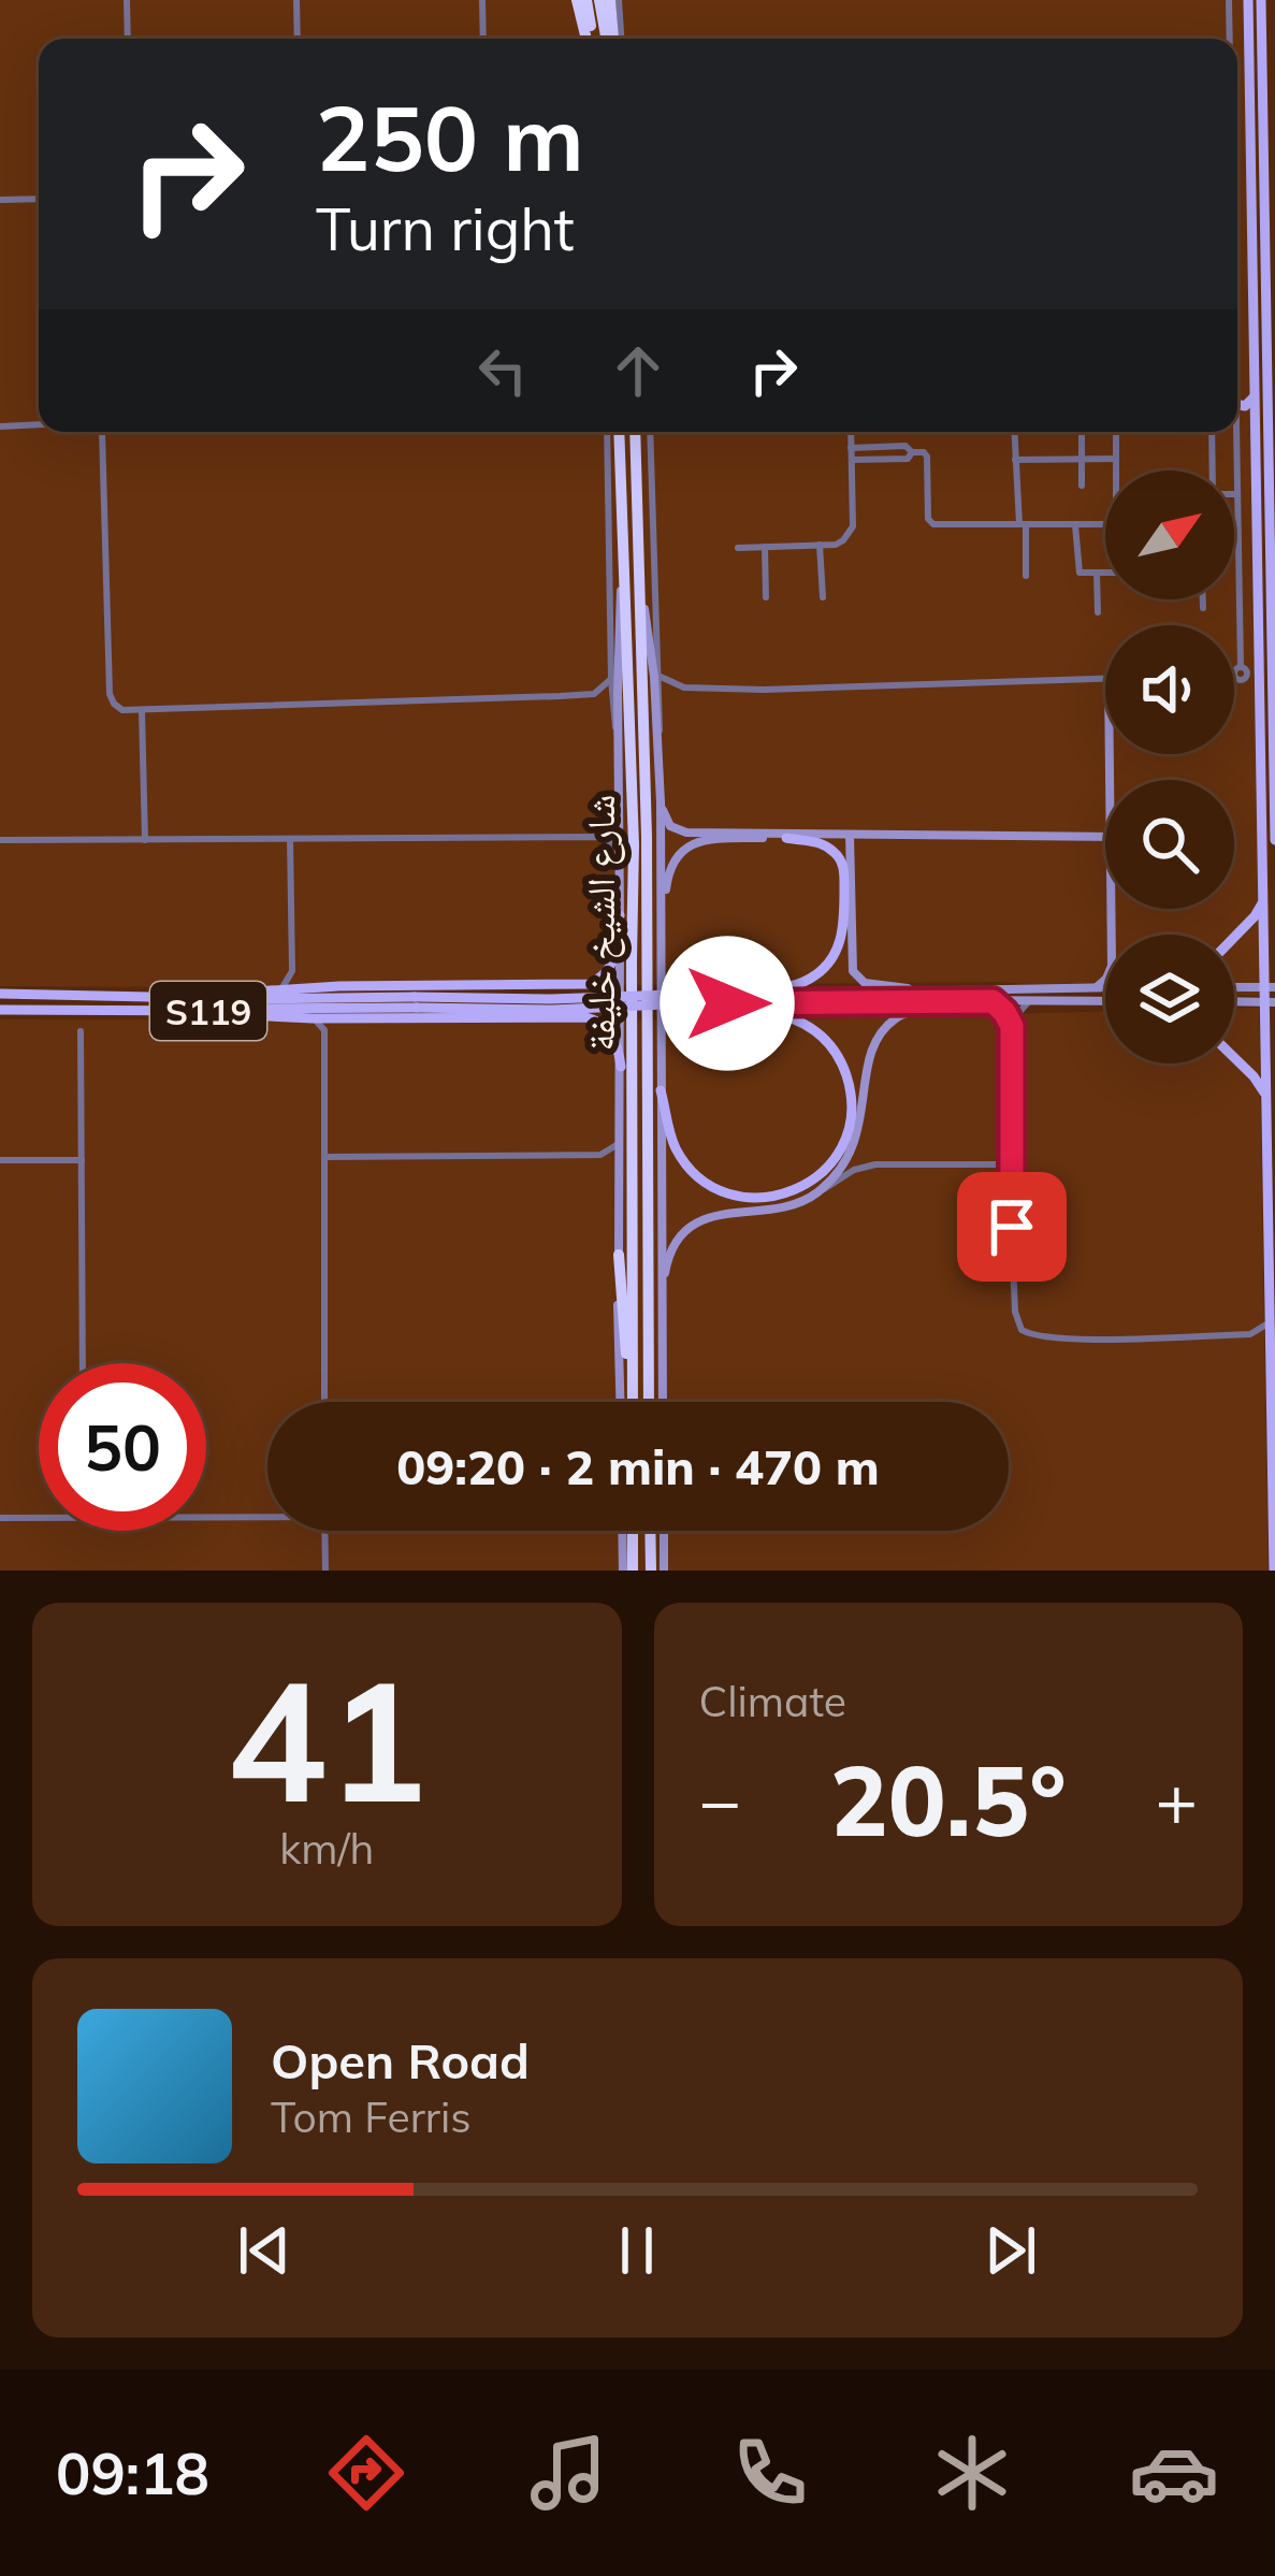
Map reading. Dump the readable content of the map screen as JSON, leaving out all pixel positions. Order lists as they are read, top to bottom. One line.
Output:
{"streets":{"highway":["شارع الشيخ خليفة"],"main road":["S119"]},"north":"top right","page":{"turn":["250 m","Turn right"],"limit":"50","trip":"09:20 · 2 min · 470 m","tile":[["41","km/h"],"Climate"],"heat":["−","20.5°","+"],"song":["Open Road","Tom Ferris"],"tabs":"09:18"}}
